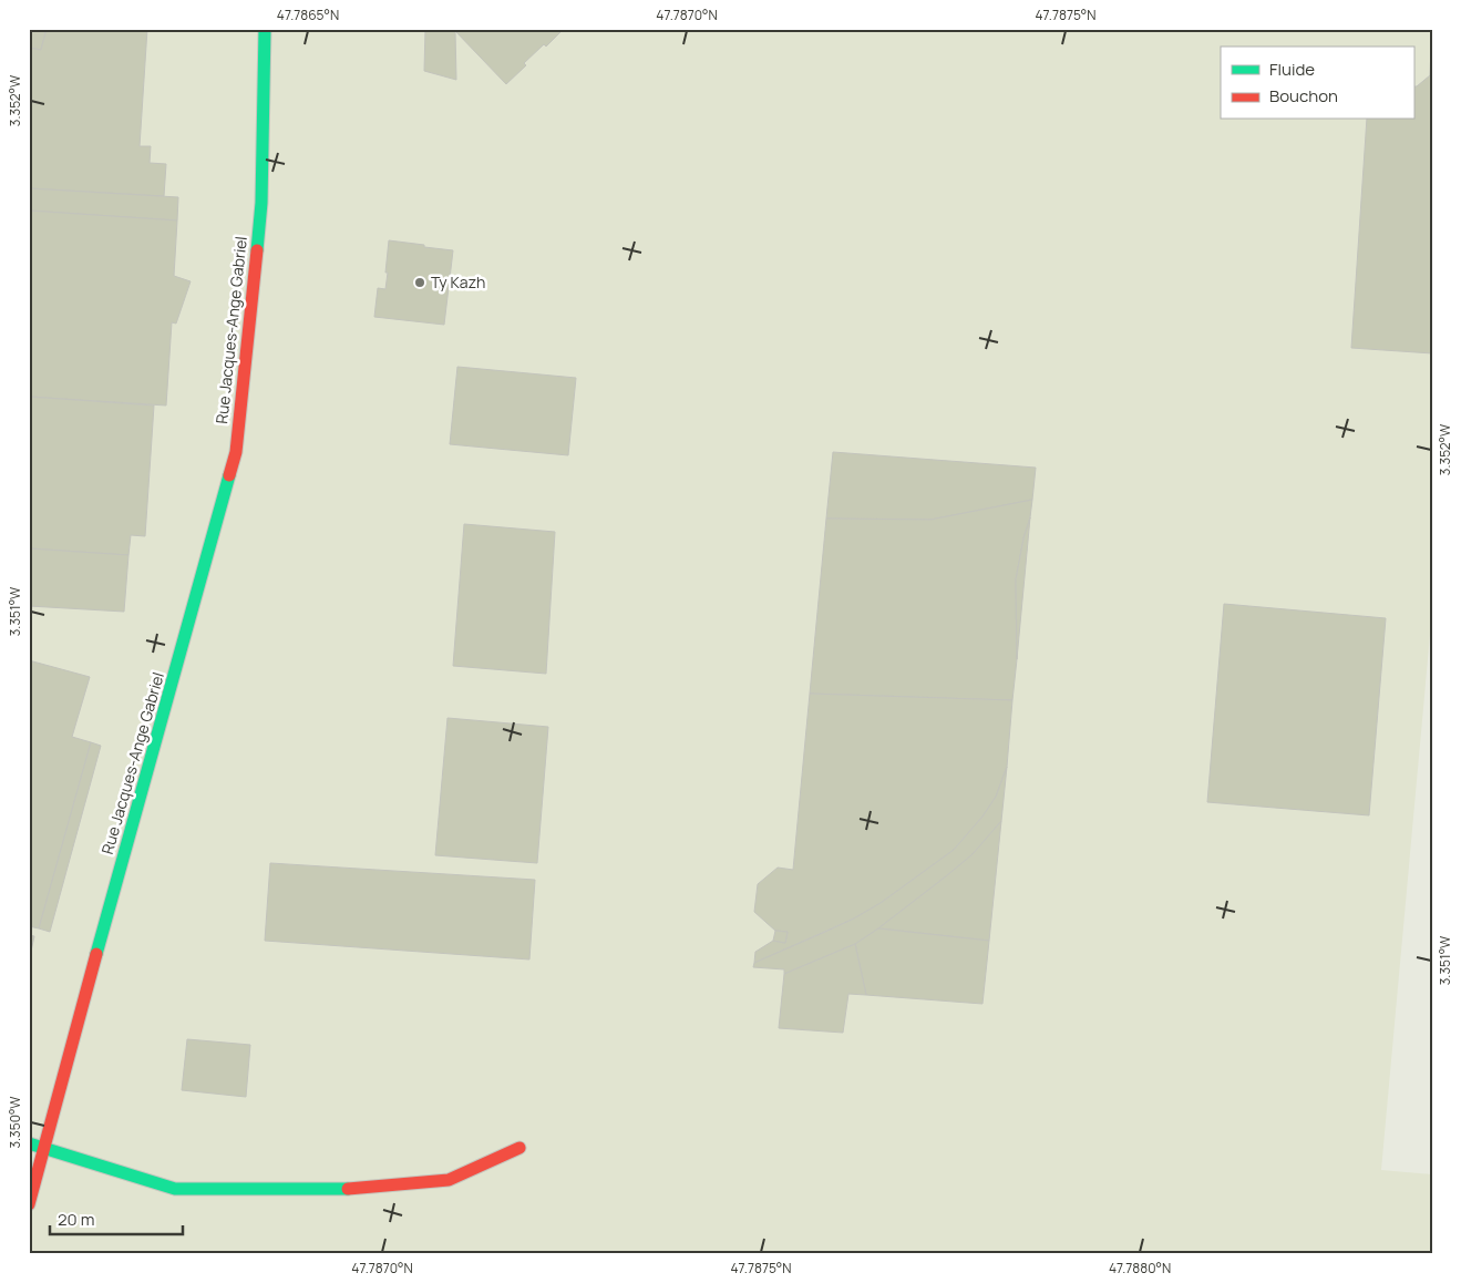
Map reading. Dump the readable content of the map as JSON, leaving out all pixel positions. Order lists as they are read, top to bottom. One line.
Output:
{"streets":{"street":["Rue Jacques-Ange Gabriel"]},"places":["Ty Kazh"],"legend":["Fluide","Bouchon"],"scale_bar":"20 m","coordinates":["47.7865°N","47.7870°N","47.7875°N","3.352°W","3.351°W","3.350°W","47.7880°N"]}
